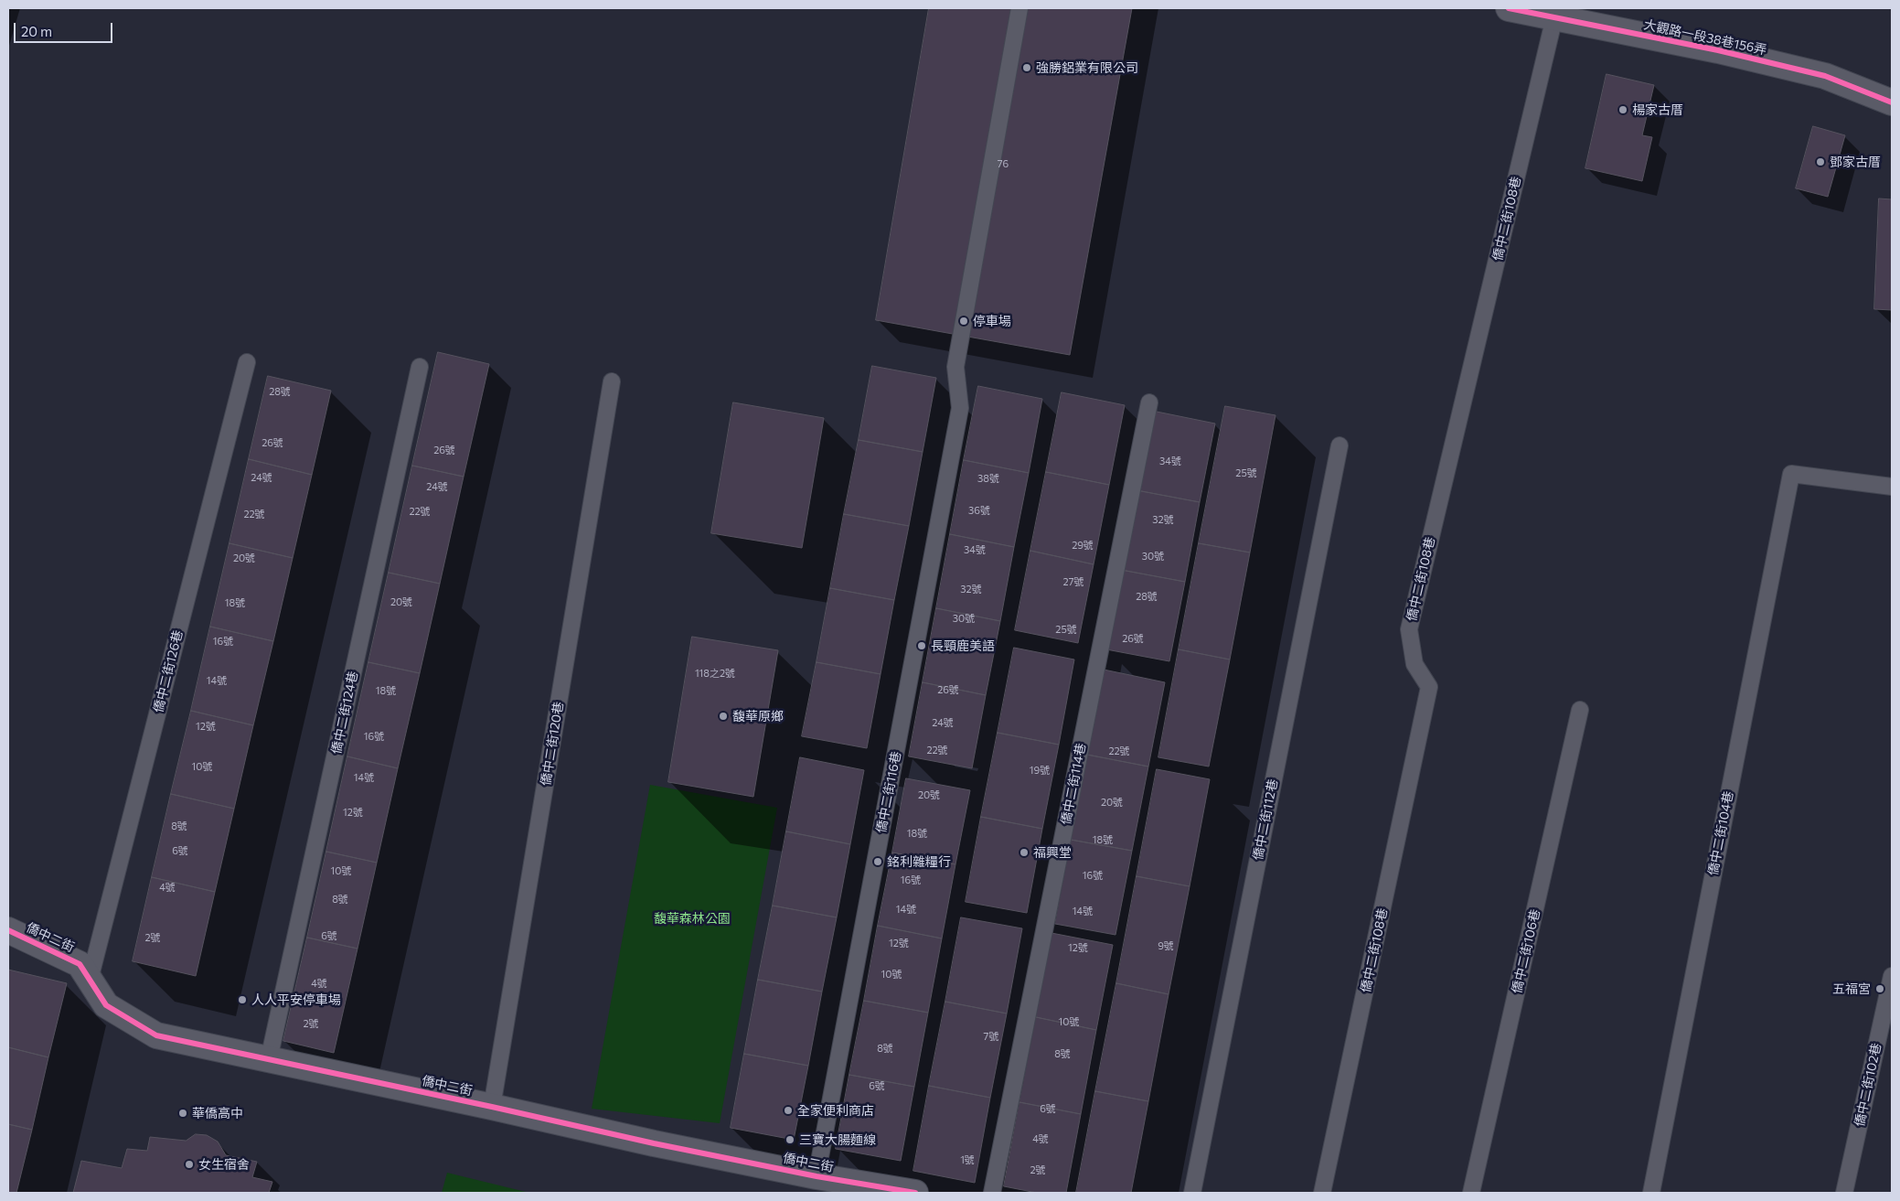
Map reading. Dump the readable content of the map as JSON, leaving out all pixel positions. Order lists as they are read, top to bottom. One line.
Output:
{"streets":{"street":["大觀路一段38巷156弄","僑中二街"],"lane":["僑中二街108巷","僑中二街126巷","僑中二街124巷","僑中二街120巷","僑中二街114巷","僑中二街116巷","僑中二街112巷","僑中二街104巷","僑中二街106巷","僑中二街102巷"]},"crossings":[["大觀路一段38巷156弄","僑中二街108巷"],["僑中二街126巷","僑中二街"],["僑中二街124巷","僑中二街"],["僑中二街120巷","僑中二街"],["僑中二街116巷","僑中二街"]],"parks":["馥華森林公園"],"places":["強勝鋁業有限公司","楊家古厝","鄧家古厝","停車場","長頸鹿美語","馥華原鄉","福興堂","銘利雜糧行","五福宮","人人平安停車場","全家便利商店","華僑高中","三寶大腸麵線","女生宿舍"],"house_numbers":["76","28號","26號","26號","34號","25號","24號","38號","24號","36號","22號","22號","32號","29號","34號","30號","20號","27號","32號","28號","20號","18號","30號","25號","26號","16號","118之2號","14號","26號","18號","24號","12號","16號","22號","22號","10號","19號","14號","20號","20號","12號","8號","18號","18號","6號","10號","16號","16號","4號","8號","14號","14號","6號","2號","12號","9號","12號","10號","4號","10號","2號","7號","8號","8號","6號","6號","4號","1號","2號"],"scale_bar":"20 m"}
